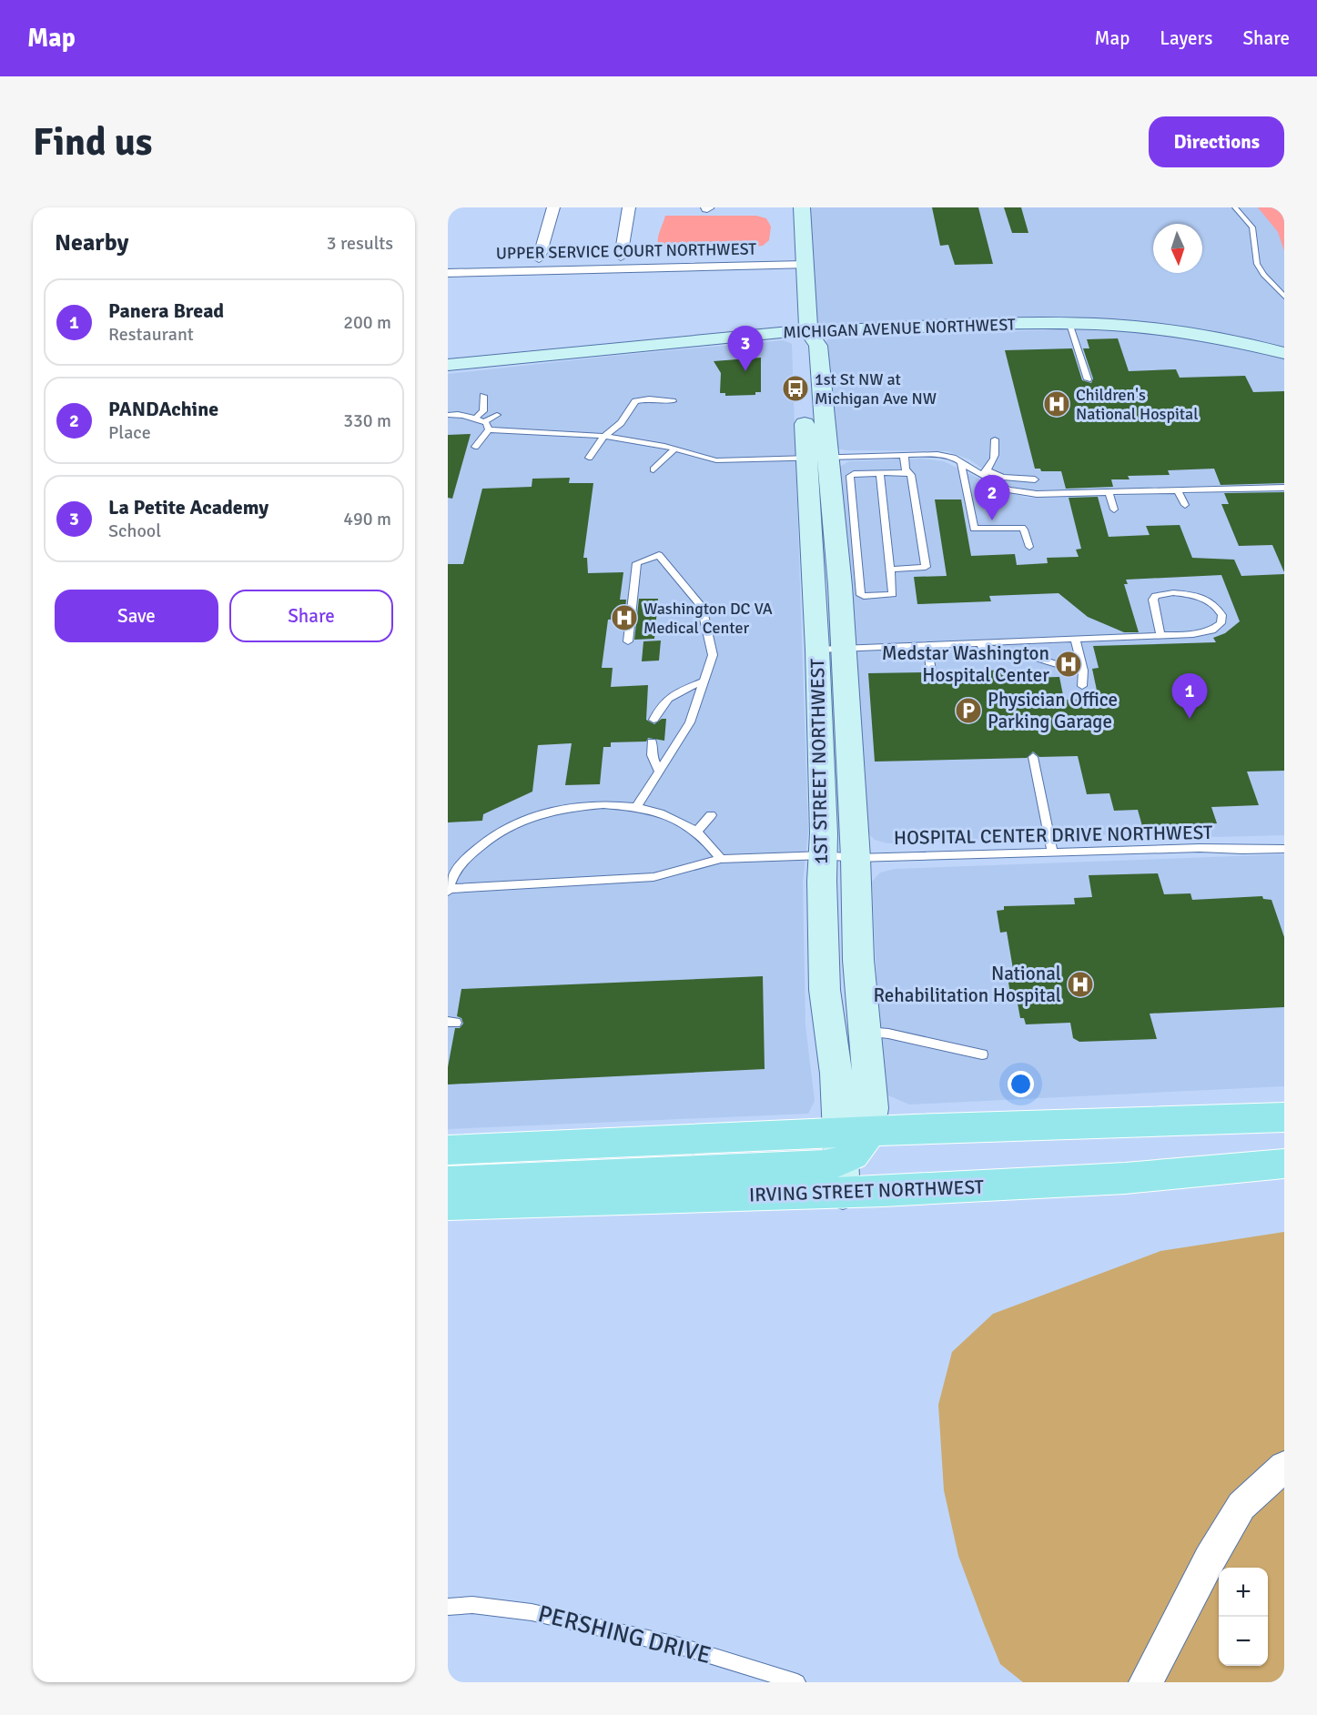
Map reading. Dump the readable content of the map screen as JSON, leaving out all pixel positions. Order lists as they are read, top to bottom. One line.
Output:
{"streets":{"main road":["IRVING STREET NORTHWEST"],"street":["UPPER SERVICE COURT NORTHWEST","MICHIGAN AVENUE NORTHWEST","1ST STREET NORTHWEST"],"lane":["HOSPITAL CENTER DRIVE NORTHWEST","PERSHING DRIVE"]},"crossings":[["UPPER SERVICE COURT NORTHWEST","1ST STREET NORTHWEST"],["MICHIGAN AVENUE NORTHWEST","1ST STREET NORTHWEST"],["1ST STREET NORTHWEST","HOSPITAL CENTER DRIVE NORTHWEST"],["1ST STREET NORTHWEST","IRVING STREET NORTHWEST"]],"places":{"bus stop":["1st St NW at Michigan Ave NW"],"hospital":["Children's National Hospital","Washington DC VA Medical Center","Medstar Washington Hospital Center","National Rehabilitation Hospital"],"parking":["Physician Office Parking Garage"]},"north":"bottom","page":{"header":"Map","nav":["Map","Layers","Share"],"buttons":["Directions",["Save","Share"]],"title":"Find us","heading":["Nearby","3 results"],"list":[{"mark":"1","name":"Panera Bread","note":"Restaurant","value":"200 m"},{"mark":"2","name":"PANDAchine","note":"Place","value":"330 m"},{"mark":"3","name":"La Petite Academy","note":"School","value":"490 m"}],"pins":["3","2","1"],"map_buttons":["+","−"]}}
